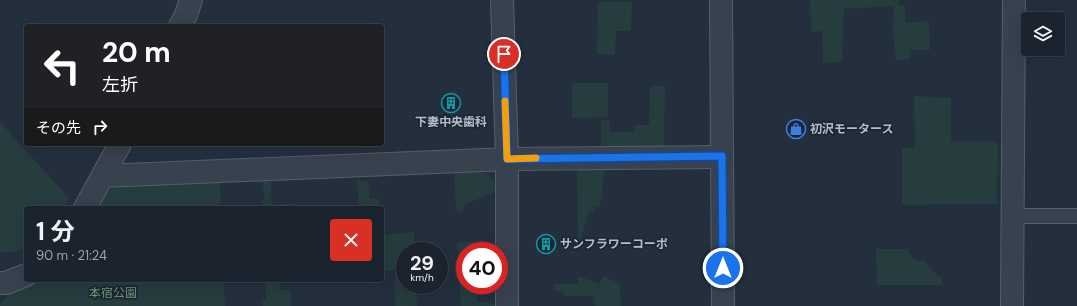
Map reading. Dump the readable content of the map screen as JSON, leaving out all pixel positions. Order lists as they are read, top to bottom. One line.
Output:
{"parks":["本宿公園"],"places":{"building":["下妻中央歯科","サンフラワーコーポ"],"shop":["初沢モータース"]},"page":{"turn":["20 m","左折"],"then":"その先","heading":["1 分","90 m · 21:24"],"speed":"29 km/h","limit":"40"}}
